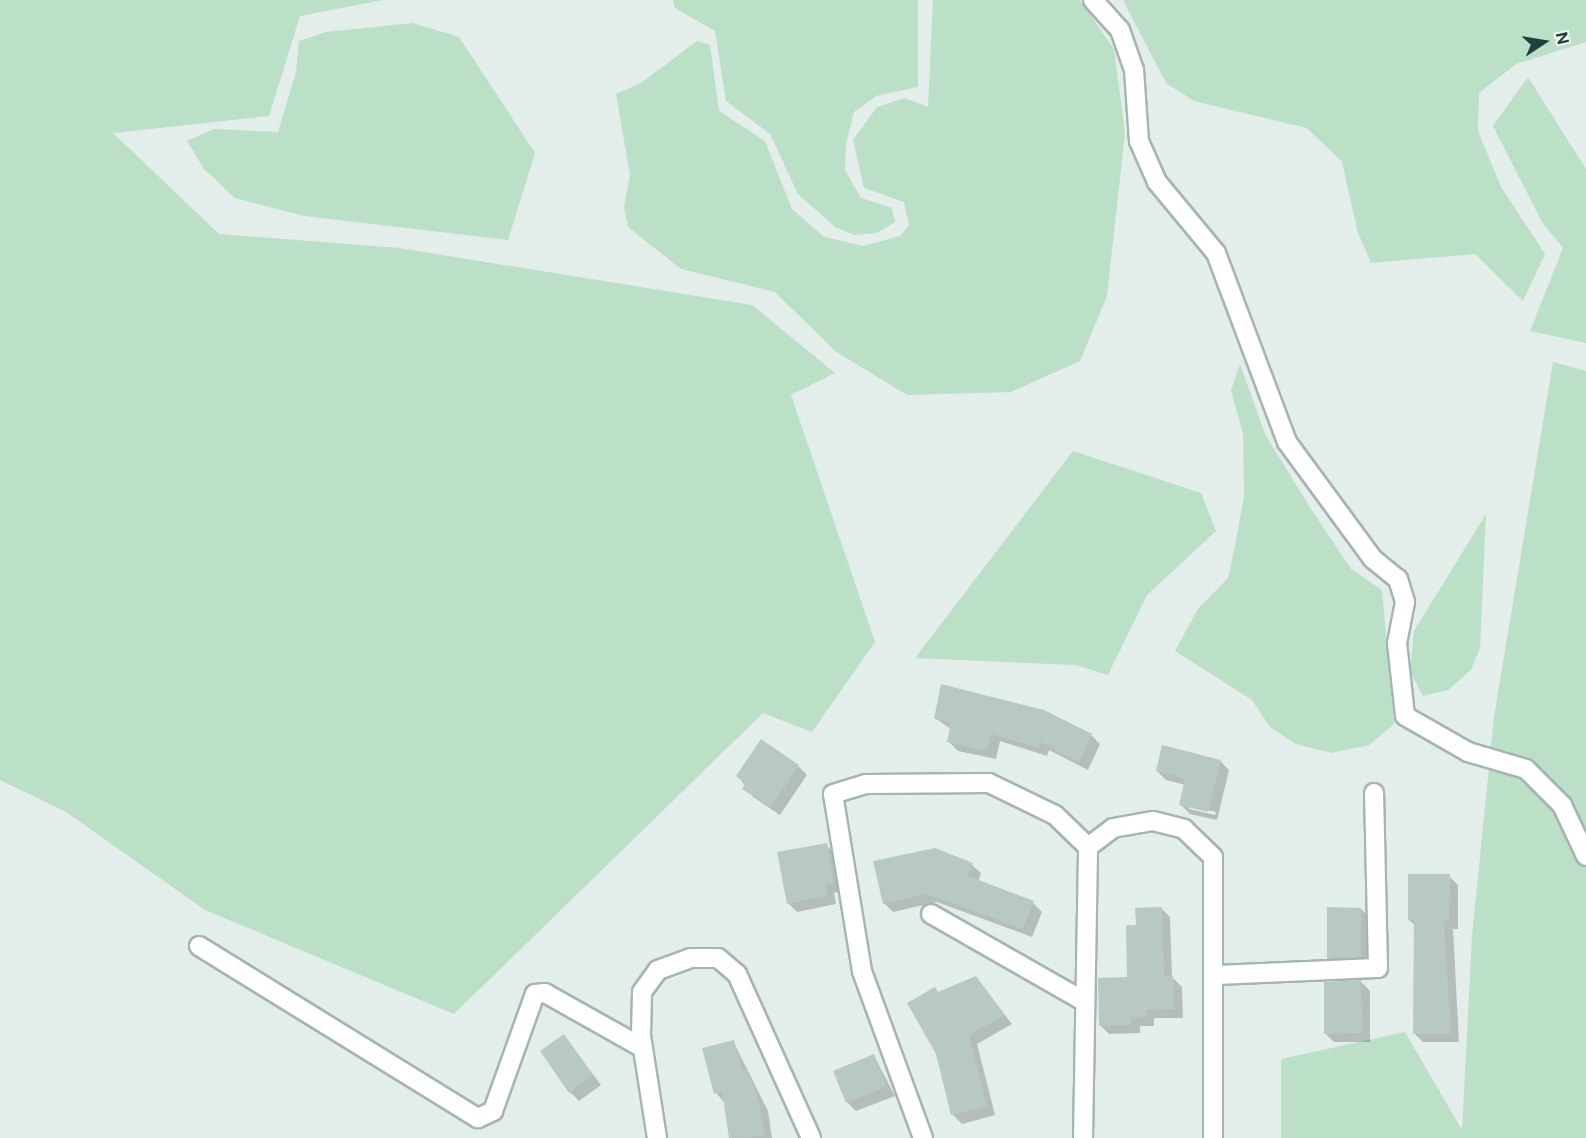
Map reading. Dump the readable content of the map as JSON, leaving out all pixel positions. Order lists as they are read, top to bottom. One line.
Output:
{"north":"right"}
